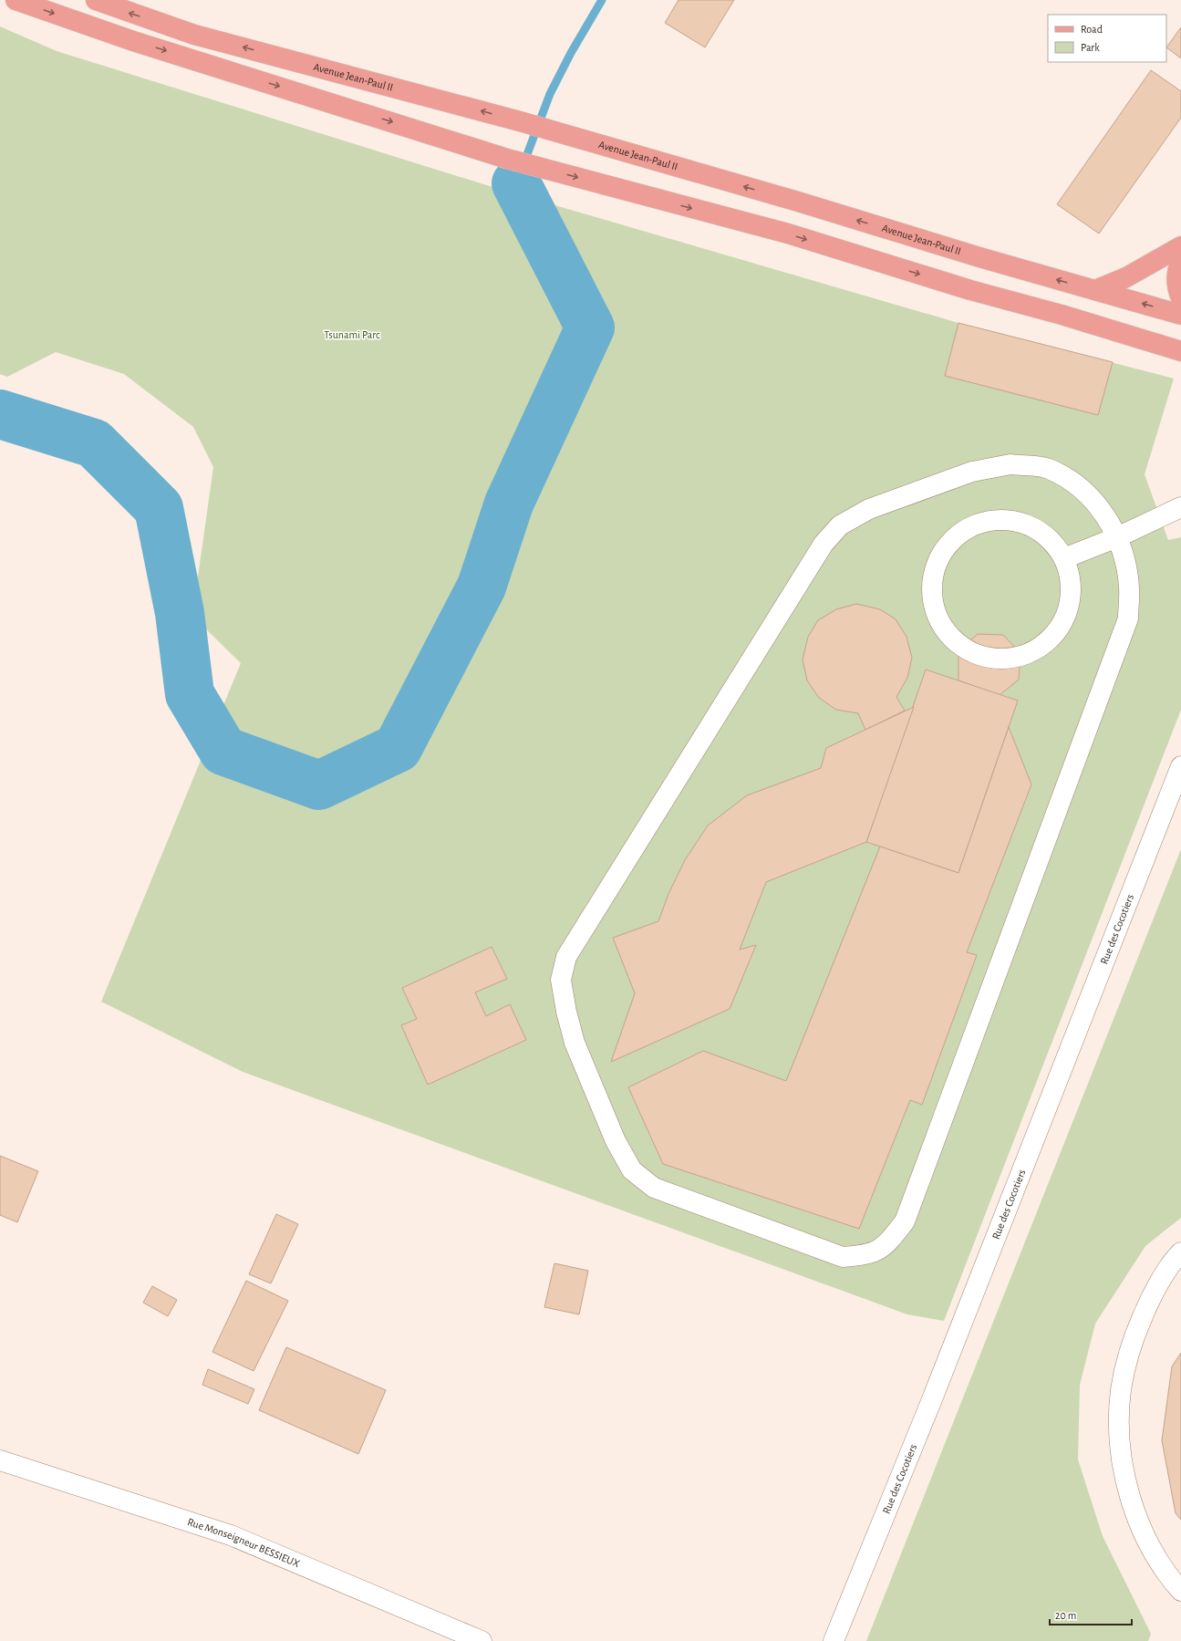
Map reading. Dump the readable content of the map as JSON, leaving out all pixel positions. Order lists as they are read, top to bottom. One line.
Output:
{"streets":{"main road":["Avenue Jean-Paul II"],"street":["Rue des Cocotiers","Rue Monseigneur BESSIEUX"]},"parks":["Tsunami Parc"],"legend":["Road","Park"],"scale_bar":"20 m"}
